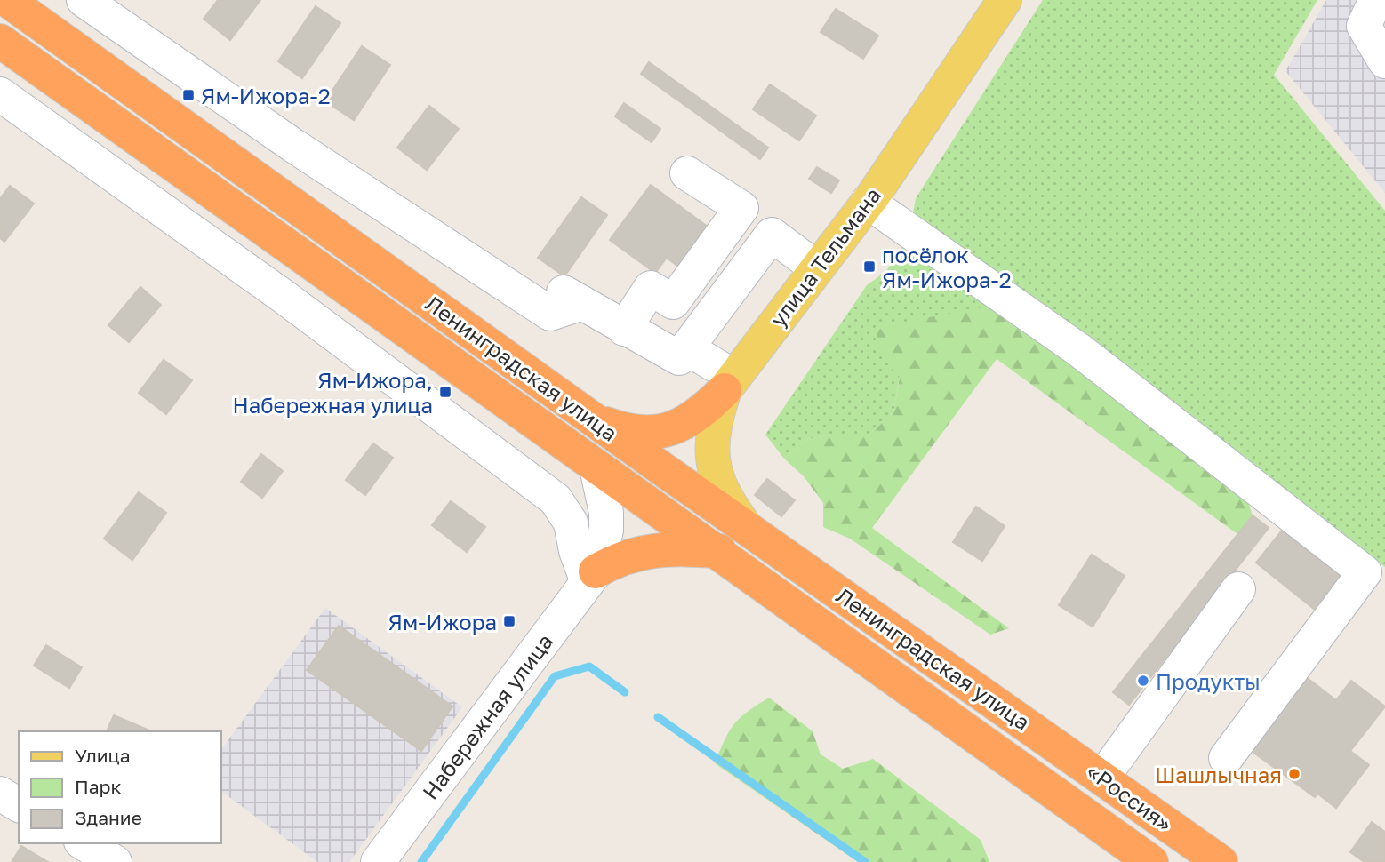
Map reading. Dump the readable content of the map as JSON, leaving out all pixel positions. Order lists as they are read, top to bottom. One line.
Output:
{"streets":{"highway":["Ленинградская улица","«Россия»"],"main road":["улица Тельмана"],"street":["Набережная улица"]},"crossings":[["улица Тельмана","Ленинградская улица"],["Ленинградская улица","«Россия»"]],"places":{"transit":["Ям-Ижора-2","посёлок Ям-Ижора-2","Ям-Ижора, Набережная улица","Ям-Ижора"],"other":["Продукты","Шашлычная"]},"legend":["Улица","Парк","Здание"]}
